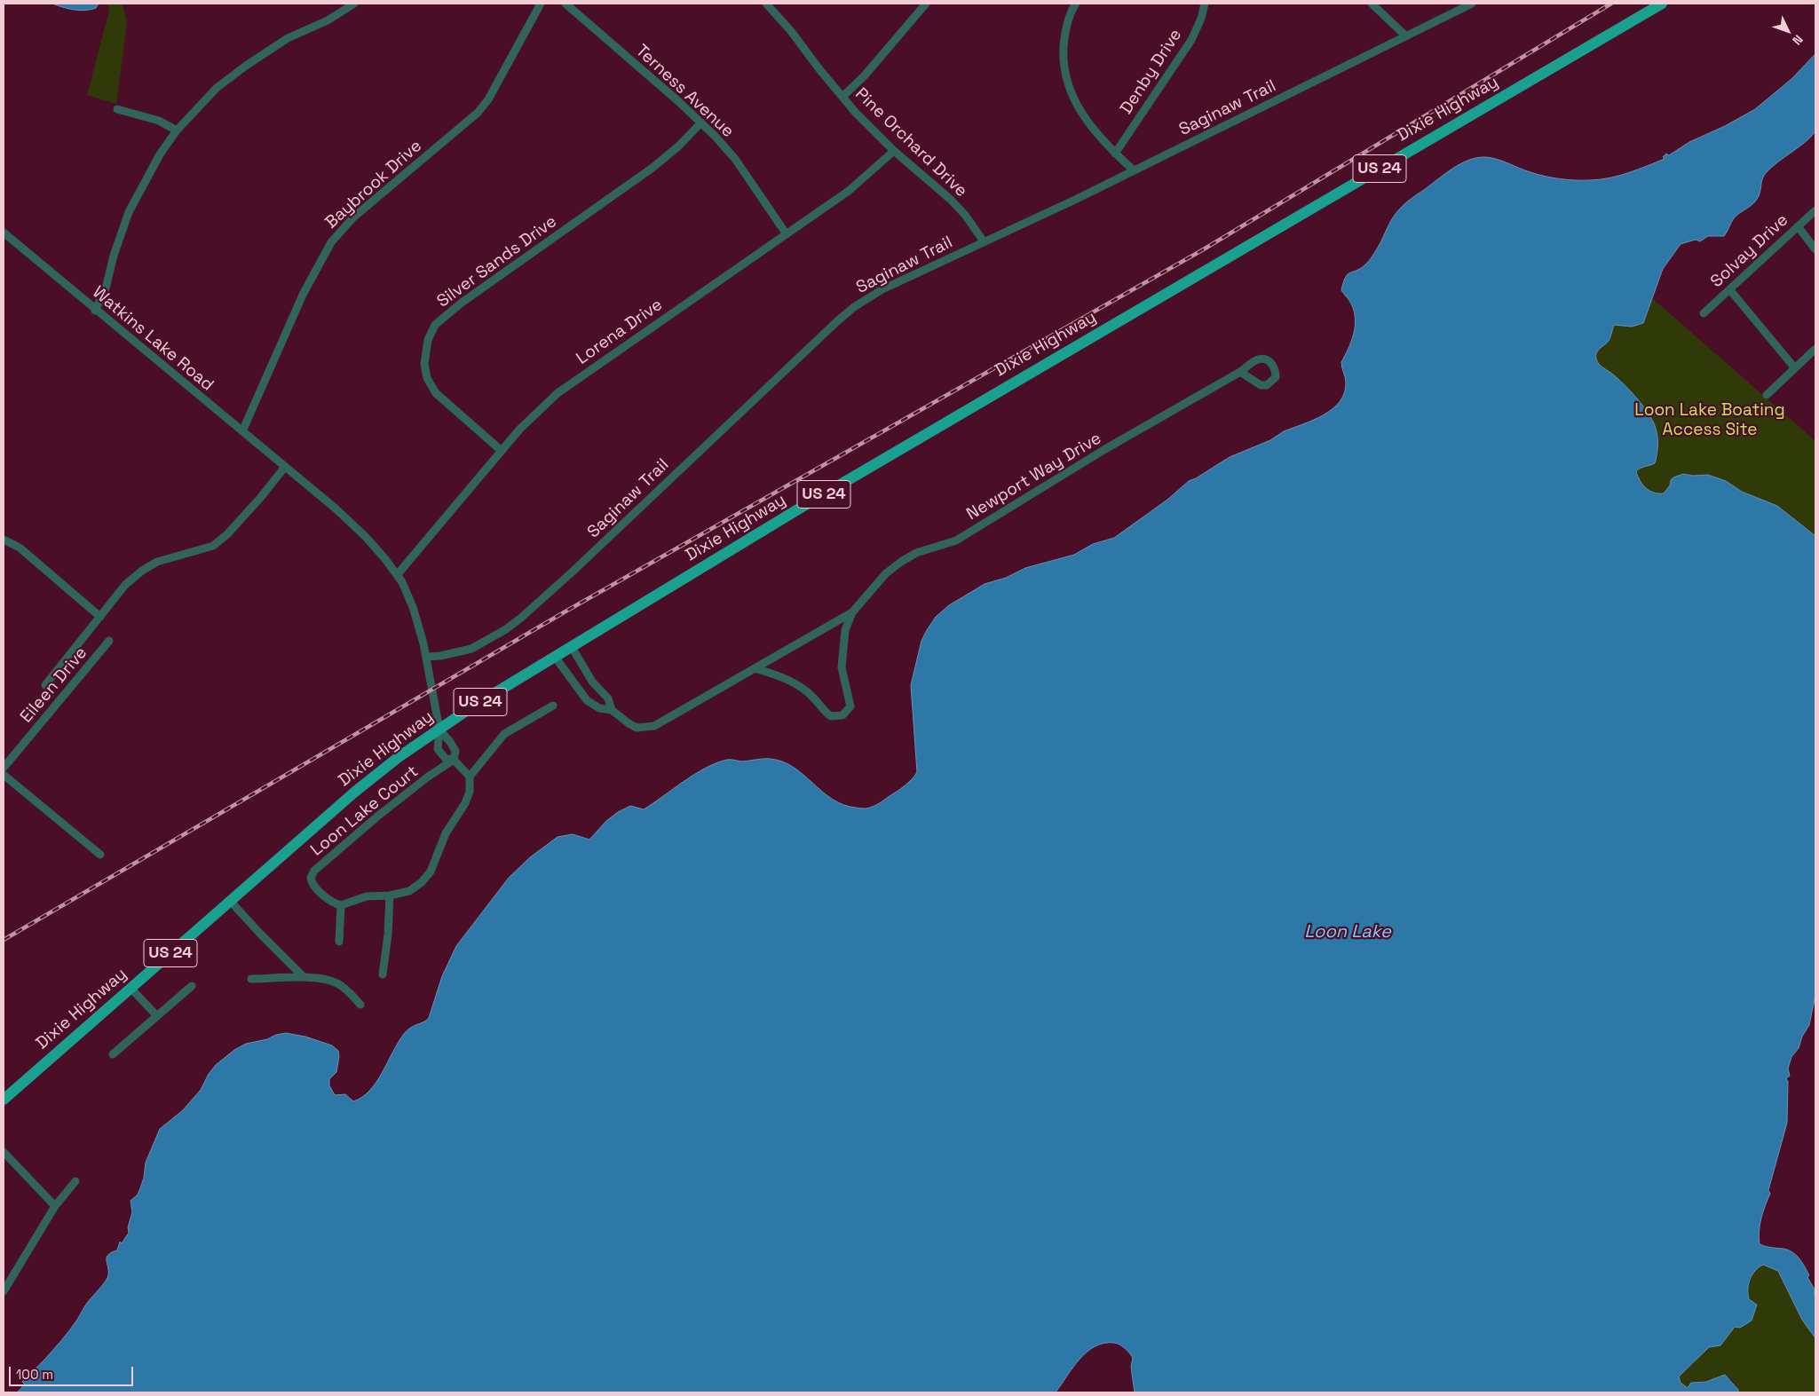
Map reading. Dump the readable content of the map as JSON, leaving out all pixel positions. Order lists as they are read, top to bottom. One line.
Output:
{"streets":{"main road":["Dixie Highway","US 24"],"street":["Denby Drive","Terness Avenue","Saginaw Trail","Pine Orchard Drive","Baybrook Drive","Solvay Drive","Silver Sands Drive","Lorena Drive","Watkins Lake Road","Newport Way Drive","Eileen Drive","Loon Lake Court"]},"crossings":[["Terness Avenue","Silver Sands Drive"],["Terness Avenue","Lorena Drive"],["Saginaw Trail","Pine Orchard Drive"],["Saginaw Trail","Watkins Lake Road"],["Dixie Highway","Watkins Lake Road"],["Dixie Highway","Newport Way Drive"],["Pine Orchard Drive","Lorena Drive"],["Baybrook Drive","Watkins Lake Road"],["Silver Sands Drive","Lorena Drive"],["Lorena Drive","Watkins Lake Road"],["Watkins Lake Road","Loon Lake Court"]],"water":["Loon Lake"],"parks":["Loon Lake Boating Access Site"],"scale_bar":"100 m","north":"bottom right"}
